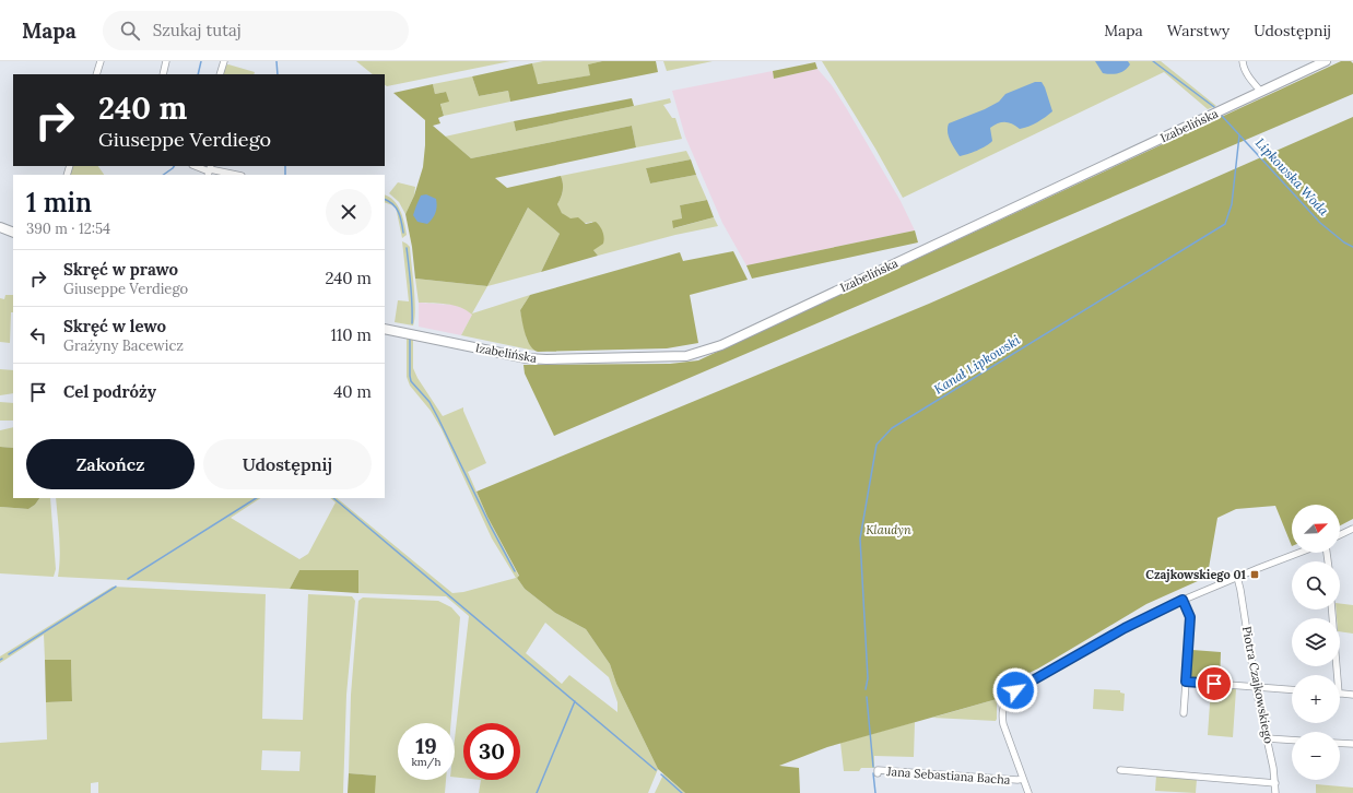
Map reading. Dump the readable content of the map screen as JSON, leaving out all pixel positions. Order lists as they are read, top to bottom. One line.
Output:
{"streets":{"street":["Izabelińska","Piotra Czajkowskiego","Jana Sebastiana Bacha"]},"water":["Lipkowska Woda","Kanał Lipkowski"],"parks":["Klaudyn"],"places":{"transit":["Czajkowskiego 01"]},"north":"top right","page":{"header":"Mapa","search":"Szukaj tutaj","nav":["Mapa","Warstwy","Udostępnij"],"turn":["240 m","Giuseppe Verdiego"],"heading":["1 min","390 m · 12:54"],"list":[{"name":"Skręć w prawo","note":"Giuseppe Verdiego","value":"240 m"},{"name":"Skręć w lewo","note":"Grażyny Bacewicz","value":"110 m"},{"name":"Cel podróży","value":"40 m"}],"buttons":["Zakończ","Udostępnij"],"map_buttons":["+","−"],"speed":"19 km/h","limit":"30"}}
